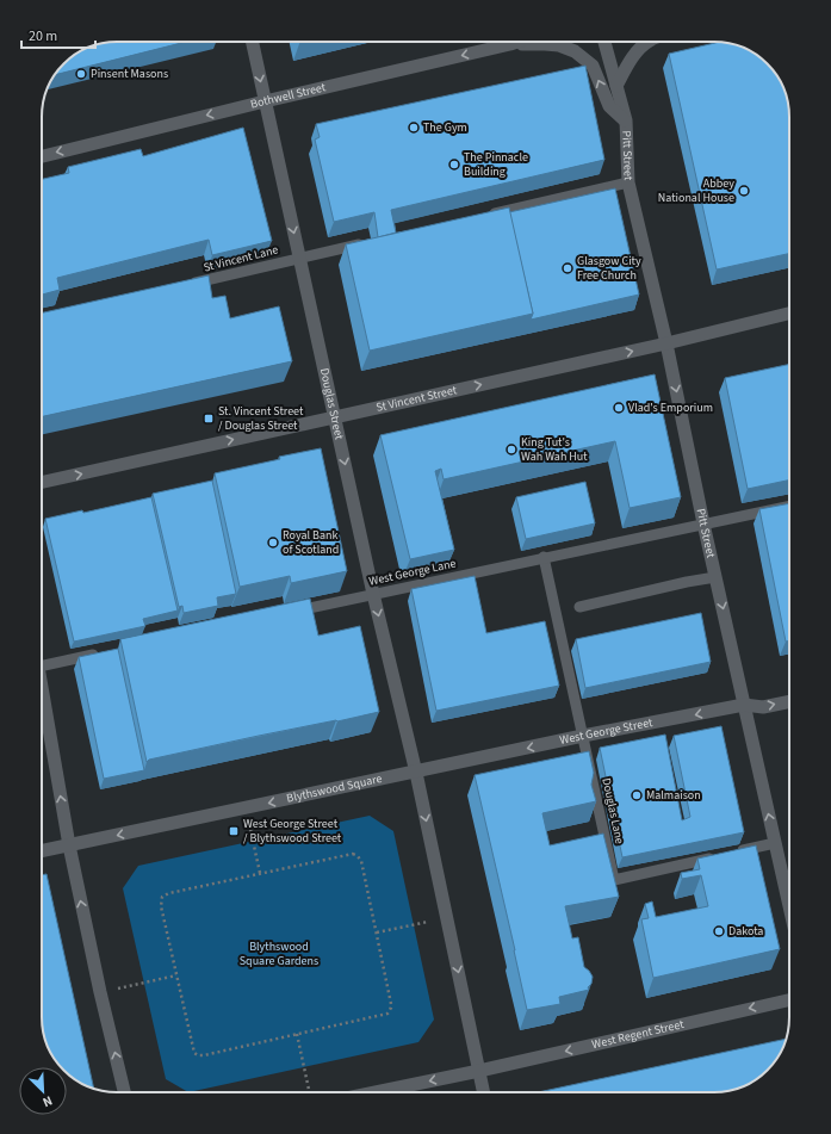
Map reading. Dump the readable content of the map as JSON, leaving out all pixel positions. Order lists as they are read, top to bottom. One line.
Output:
{"streets":{"street":["Bothwell Street","Pitt Street","St Vincent Street","Douglas Street","West George Street","Blythswood Square","West Regent Street"],"lane":["St Vincent Lane","West George Lane","Douglas Lane"]},"crossings":[["Bothwell Street","Pitt Street"],["Bothwell Street","Douglas Street"],["Pitt Street","St Vincent Street"],["Pitt Street","West George Lane"],["Pitt Street","West George Street"],["Pitt Street","Douglas Lane"],["St Vincent Lane","Douglas Street"],["St Vincent Street","Douglas Street"],["Douglas Street","West George Lane"],["Douglas Street","West George Street"],["Douglas Street","Blythswood Square"],["West George Lane","Douglas Lane"],["West George Street","Blythswood Square"],["West George Street","Douglas Lane"]],"one_way":["Bothwell Street","St Vincent Street","Douglas Street","Blythswood Square","West Regent Street"],"parks":["Blythswood Square Gardens"],"places":{"other":["Pinsent Masons","The Gym","The Pinnacle Building","Abbey National House","Glasgow City Free Church","Vlad's Emporium","King Tut's Wah Wah Hut","Royal Bank of Scotland","Malmaison","Dakota"],"transit":["St. Vincent Street / Douglas Street","West George Street / Blythswood Street"]},"scale_bar":"20 m","north":"bottom right"}
